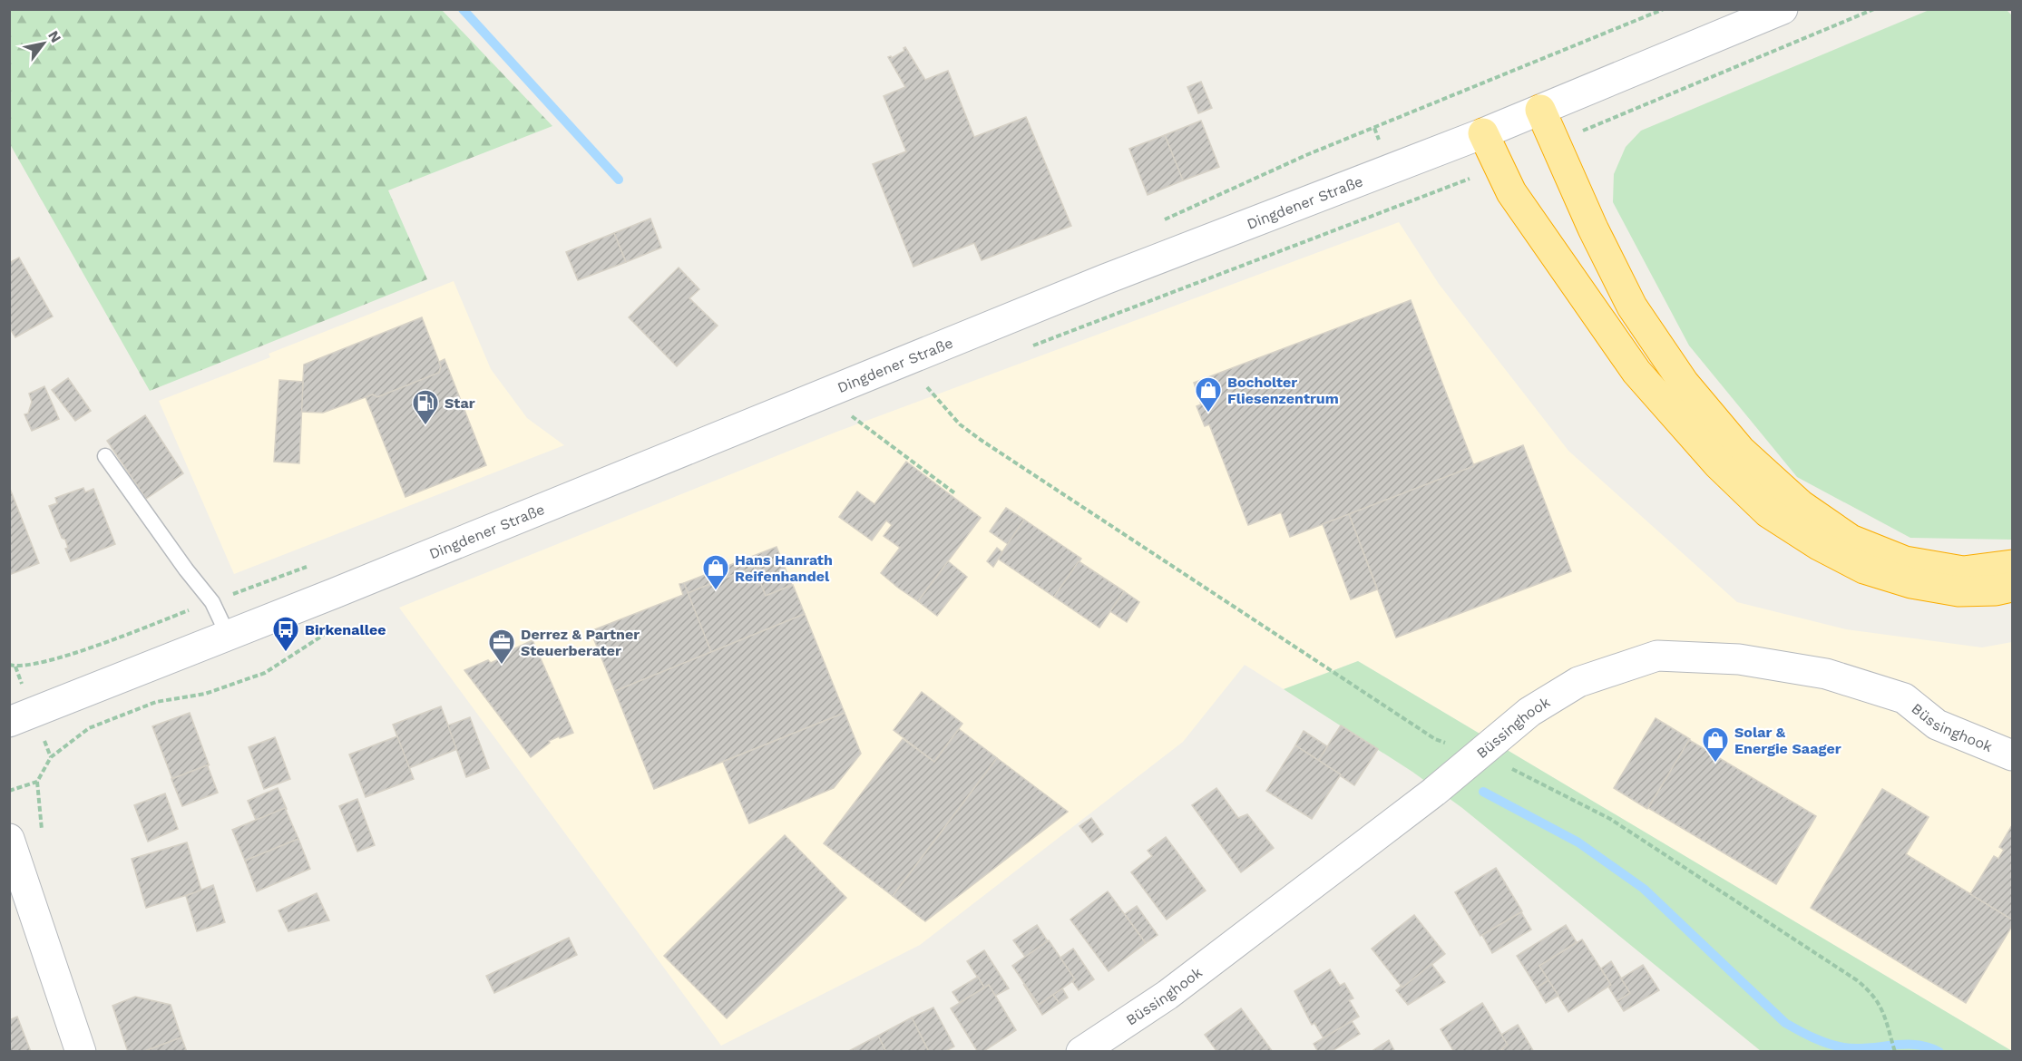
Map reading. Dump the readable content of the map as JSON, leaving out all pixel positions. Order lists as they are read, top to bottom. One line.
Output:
{"streets":{"main road":["Dingdener Straße","Büssinghook"]},"places":{"shop":["Bocholter Fliesenzentrum","Hans Hanrath Reifenhandel","Solar & Energie Saager"],"fuel station":["Star"],"bus stop":["Birkenallee"],"office":["Derrez & Partner Steuerberater"]},"north":"top right"}
